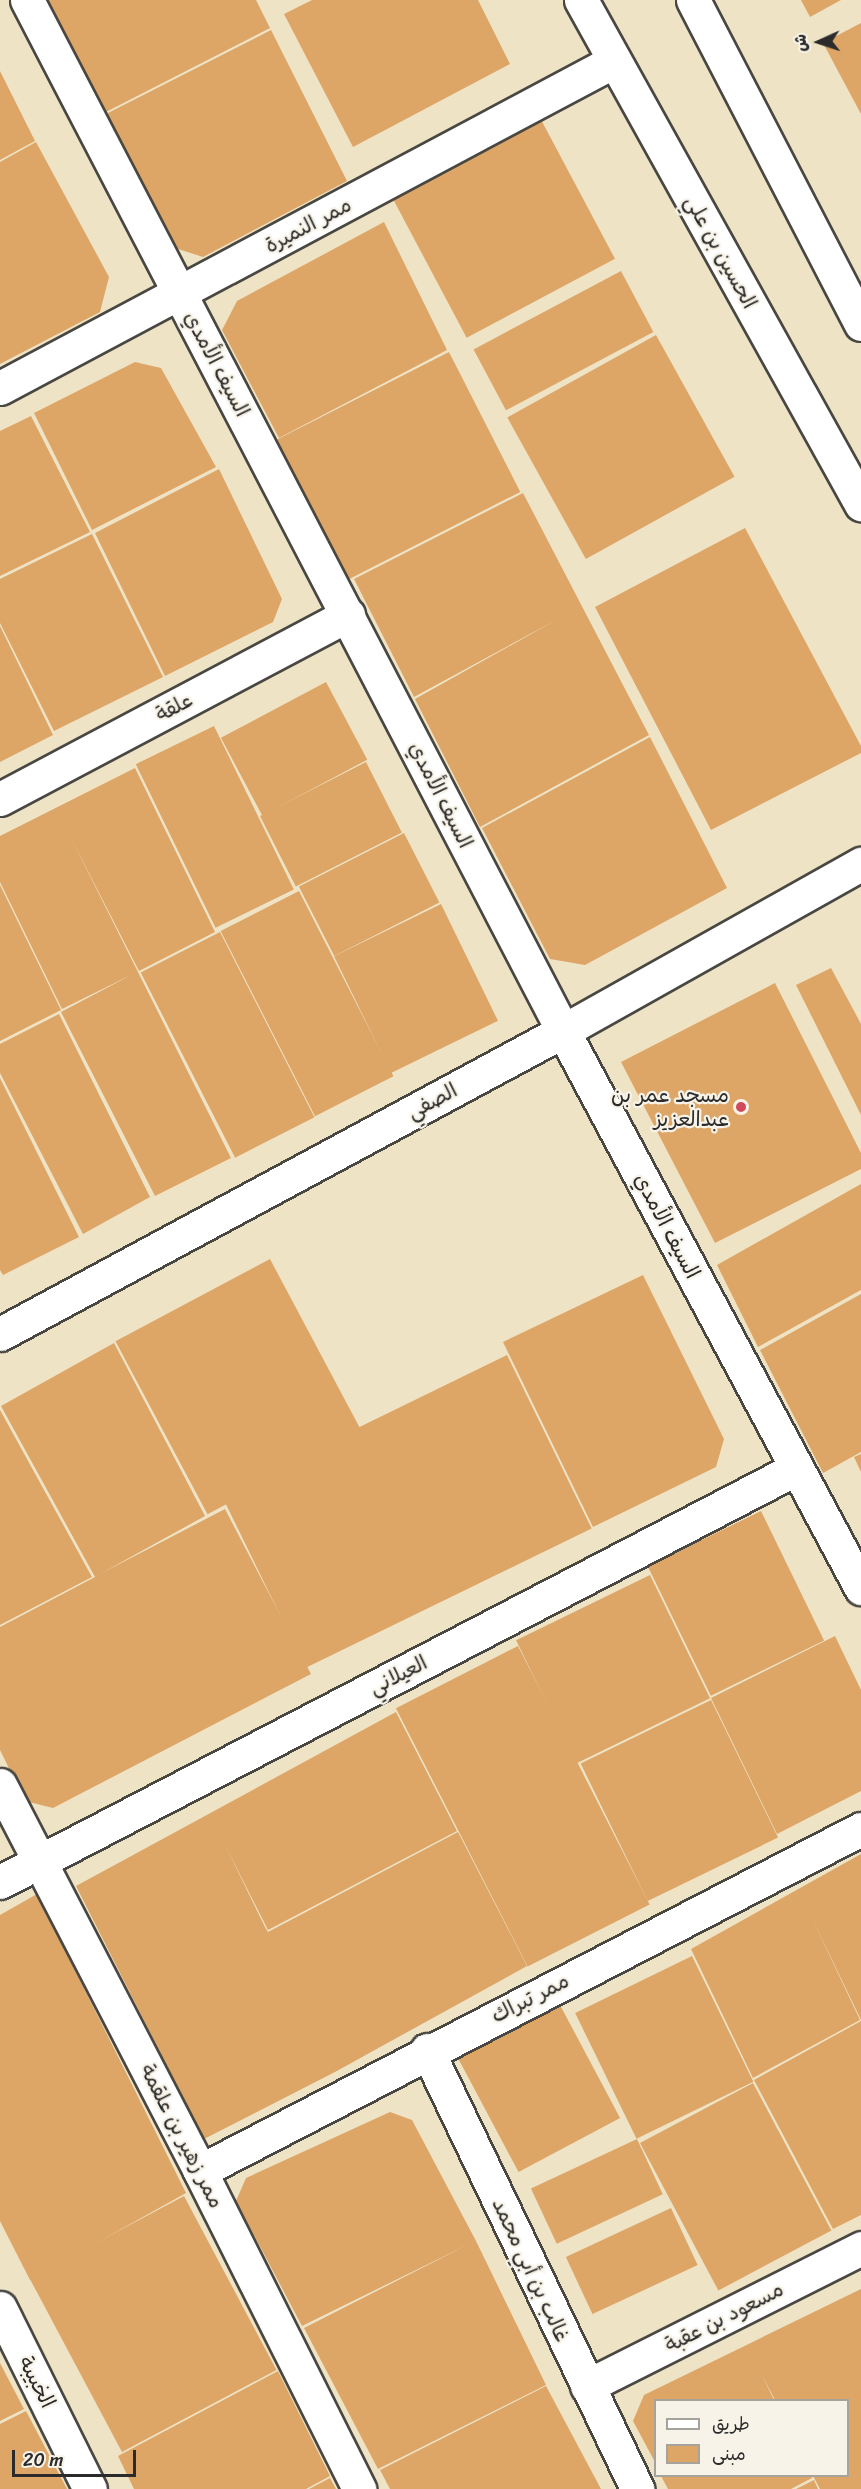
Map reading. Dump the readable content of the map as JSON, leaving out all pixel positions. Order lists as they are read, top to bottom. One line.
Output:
{"streets":{"street":["ممر النميرة","الحسين بن علي","السيف الأمدي","علقة","الصفي","العيلاني","ممر تبراك","ممر زهير بن علقمة","غالب بن أبي محمد","مسعود بن عقبة","الخبيبة"]},"crossings":[["ممر النميرة","الحسين بن علي"],["ممر النميرة","السيف الأمدي"],["السيف الأمدي","علقة"],["السيف الأمدي","الصفي"],["السيف الأمدي","العيلاني"],["العيلاني","ممر زهير بن علقمة"],["ممر تبراك","ممر زهير بن علقمة"],["ممر تبراك","غالب بن أبي محمد"],["غالب بن أبي محمد","مسعود بن عقبة"]],"places":["مسجد عمر بن عبدالعزيز"],"legend":["طريق","مبنى"],"scale_bar":"20 m","north":"left"}
